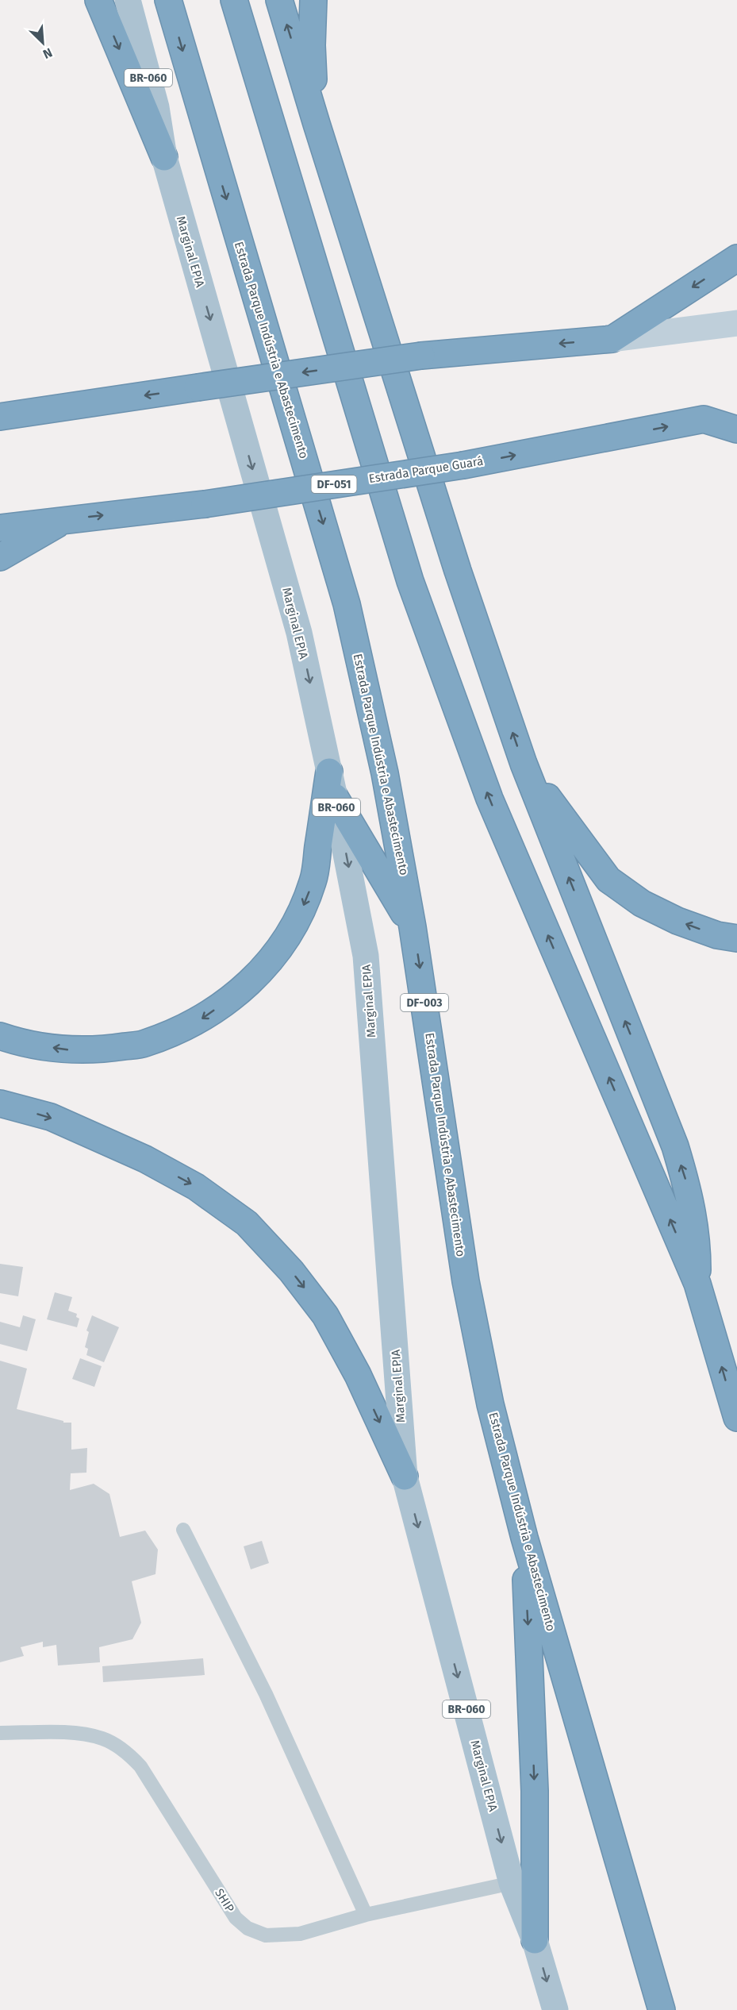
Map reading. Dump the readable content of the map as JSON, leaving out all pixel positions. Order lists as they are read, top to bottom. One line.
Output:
{"streets":{"highway":["Estrada Parque Indústria e Abastecimento","Estrada Parque Guará","DF-051","DF-003"],"main road":["BR-060","Marginal EPIA"],"lane":["SHIP"]},"crossings":[["Marginal EPIA","SHIP"]],"one_way":["Marginal EPIA","Estrada Parque Guará"],"north":"bottom right"}
